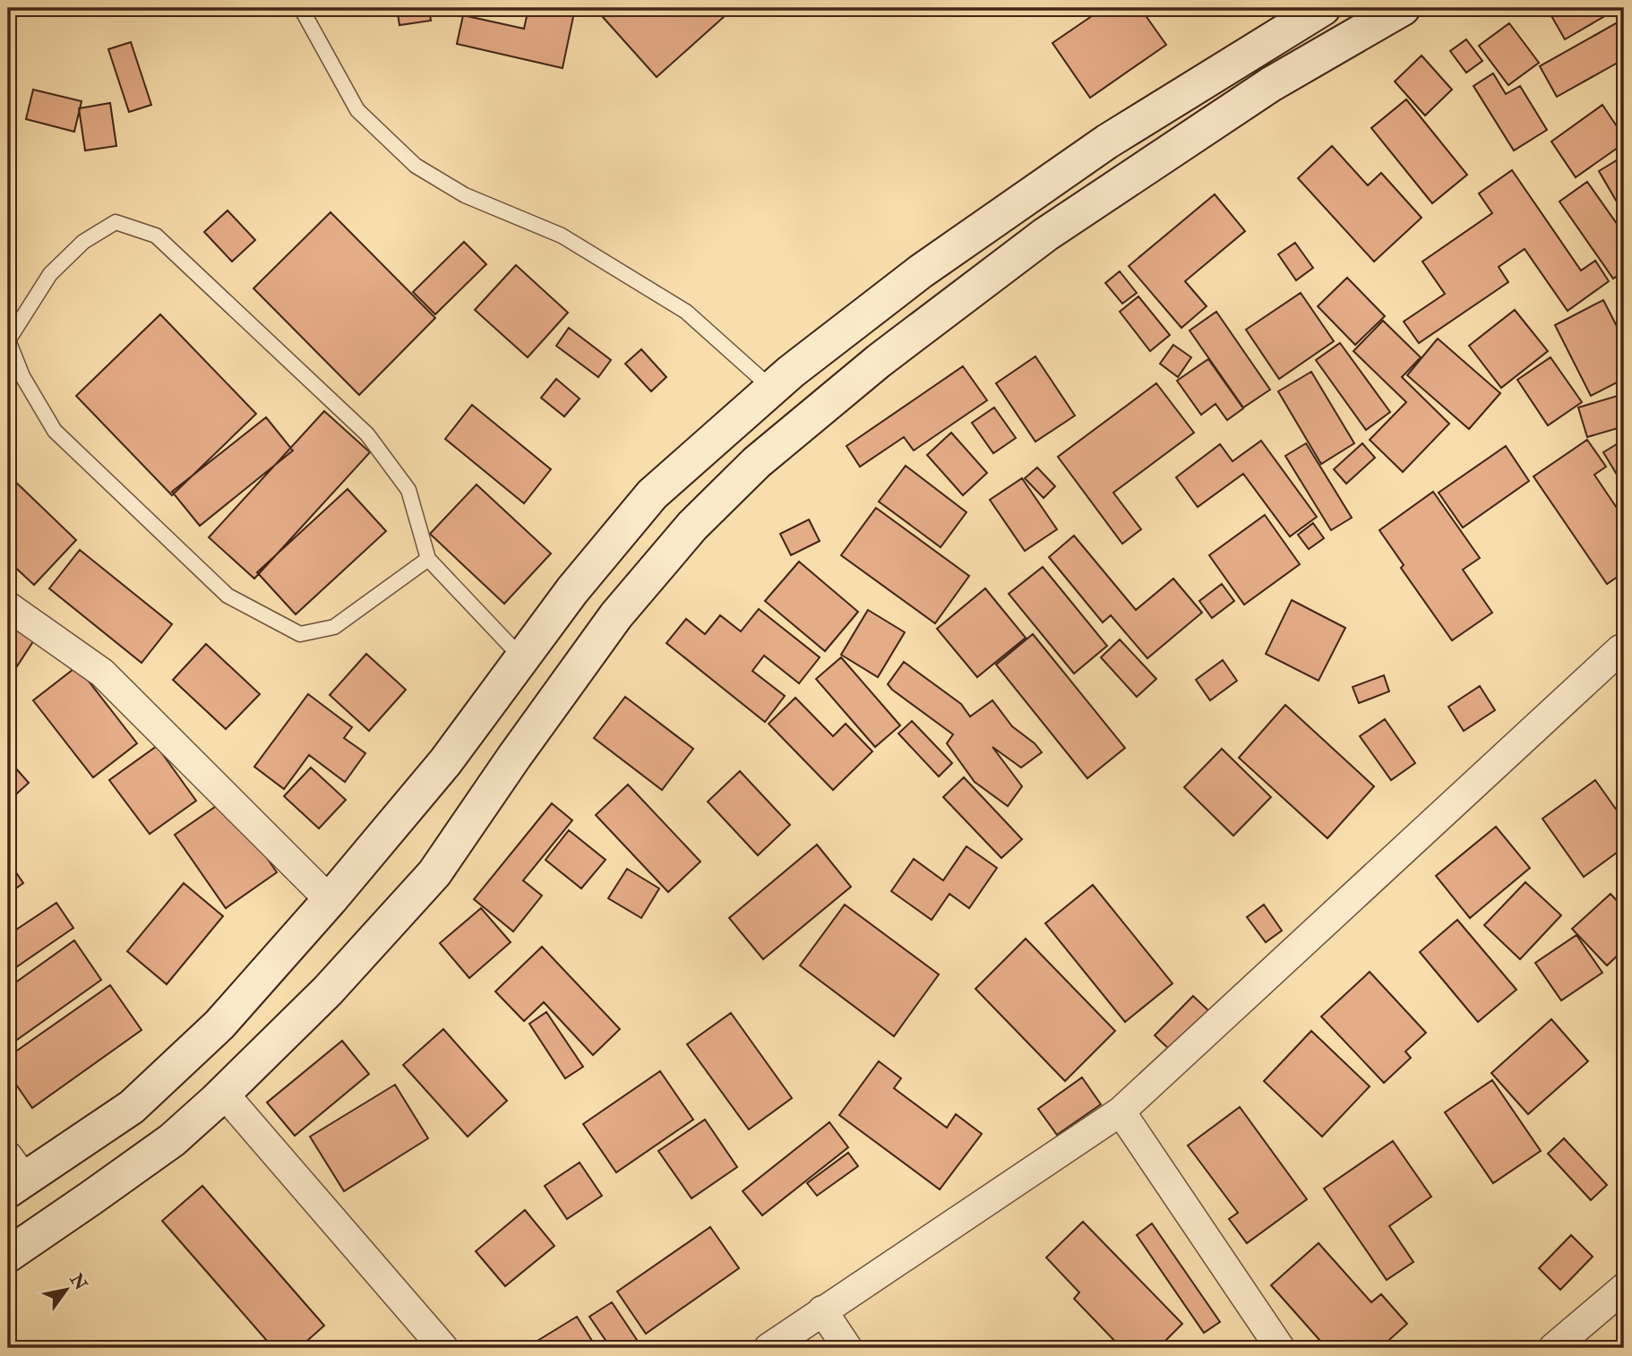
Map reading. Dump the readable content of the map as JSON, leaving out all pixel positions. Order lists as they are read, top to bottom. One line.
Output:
{"north":"top right"}
